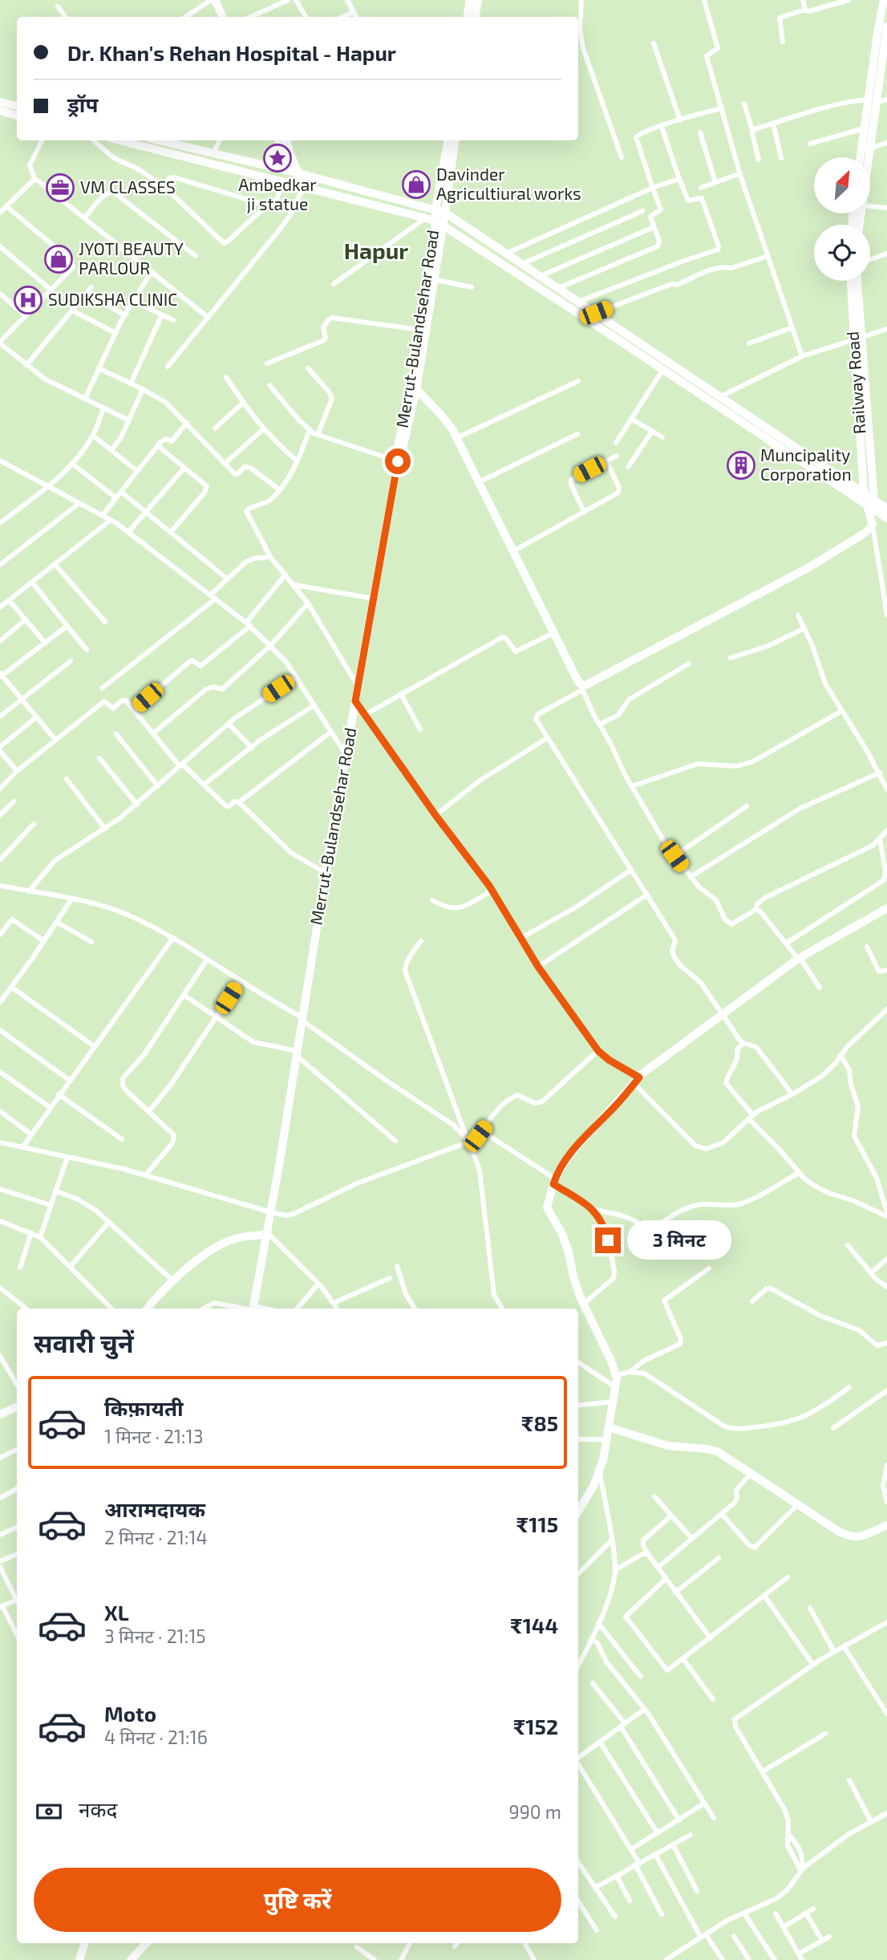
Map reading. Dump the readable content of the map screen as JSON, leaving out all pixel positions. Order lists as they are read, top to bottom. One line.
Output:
{"streets":{"main road":["Merrut-Bulandsehar Road"],"street":["Railway Road"]},"districts":["Hapur"],"places":{"place":["Ambedkar ji statue"],"shop":["Davinder Agricultiural works","JYOTI BEAUTY PARLOUR"],"office":["VM CLASSES"],"hospital":["SUDIKSHA CLINIC"],"building":["Muncipality Corporation"]},"north":"top right","page":{"banner":["Dr. Khan's Rehan Hospital - Hapur","ड्रॉप"],"bubble":"3 मिनट","heading":"सवारी चुनें","list":[{"name":"किफ़ायती","note":"1 मिनट · 21:13","value":"₹85"},{"name":"आरामदायक","note":"2 मिनट · 21:14","value":"₹115"},{"name":"XL","note":"3 मिनट · 21:15","value":"₹144"},{"name":"Moto","note":"4 मिनट · 21:16","value":"₹152"}],"pay":["नकद","990 m"],"buttons":"पुष्टि करें"}}
